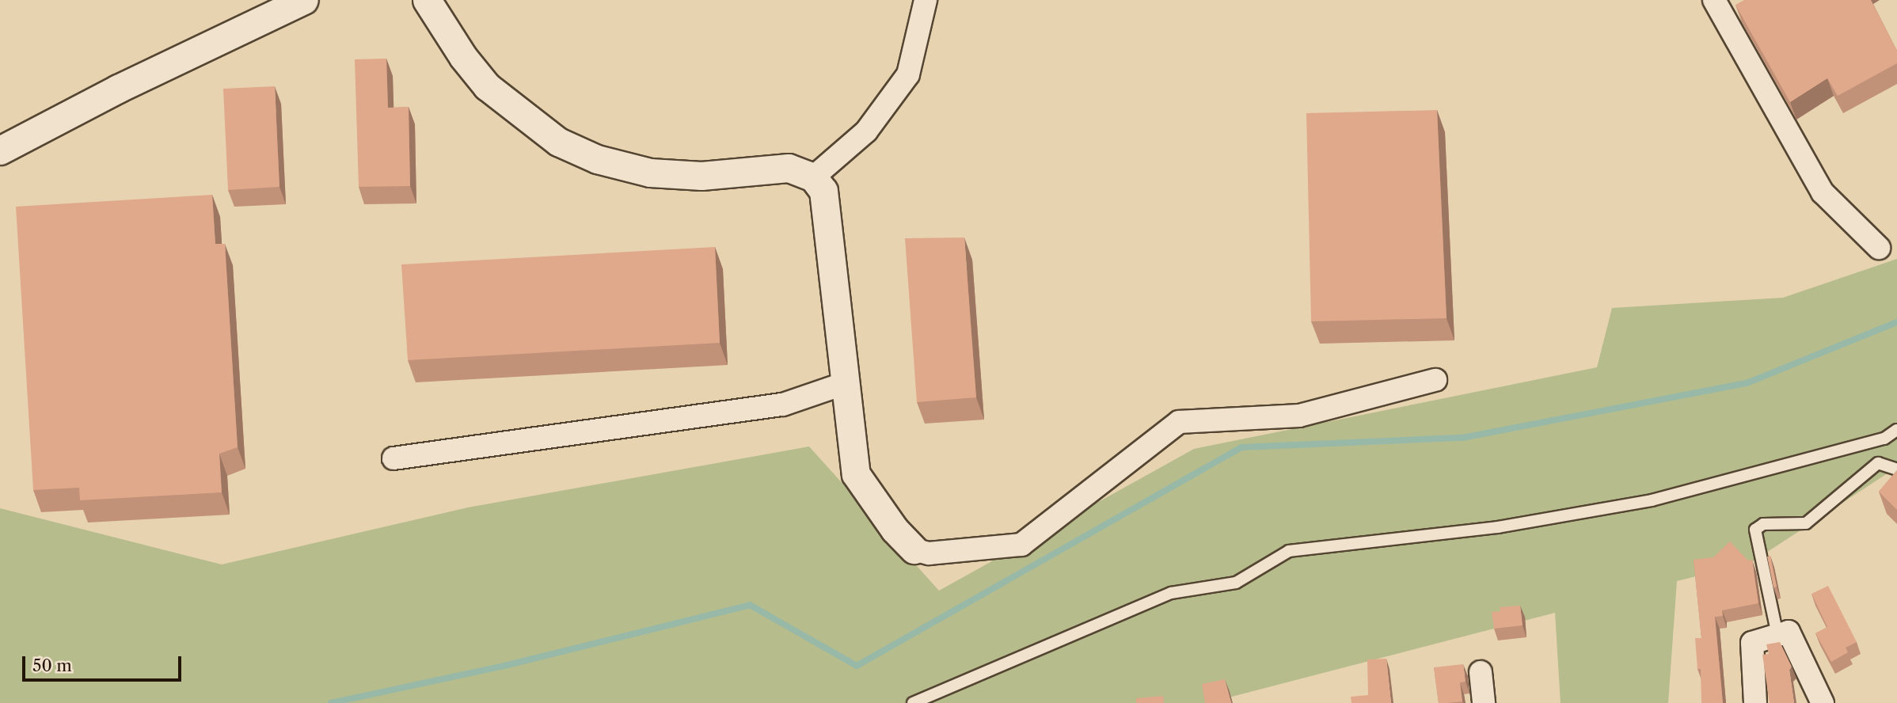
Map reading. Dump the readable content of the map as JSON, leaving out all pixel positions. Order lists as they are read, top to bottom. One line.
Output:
{"scale_bar":"50 m"}
